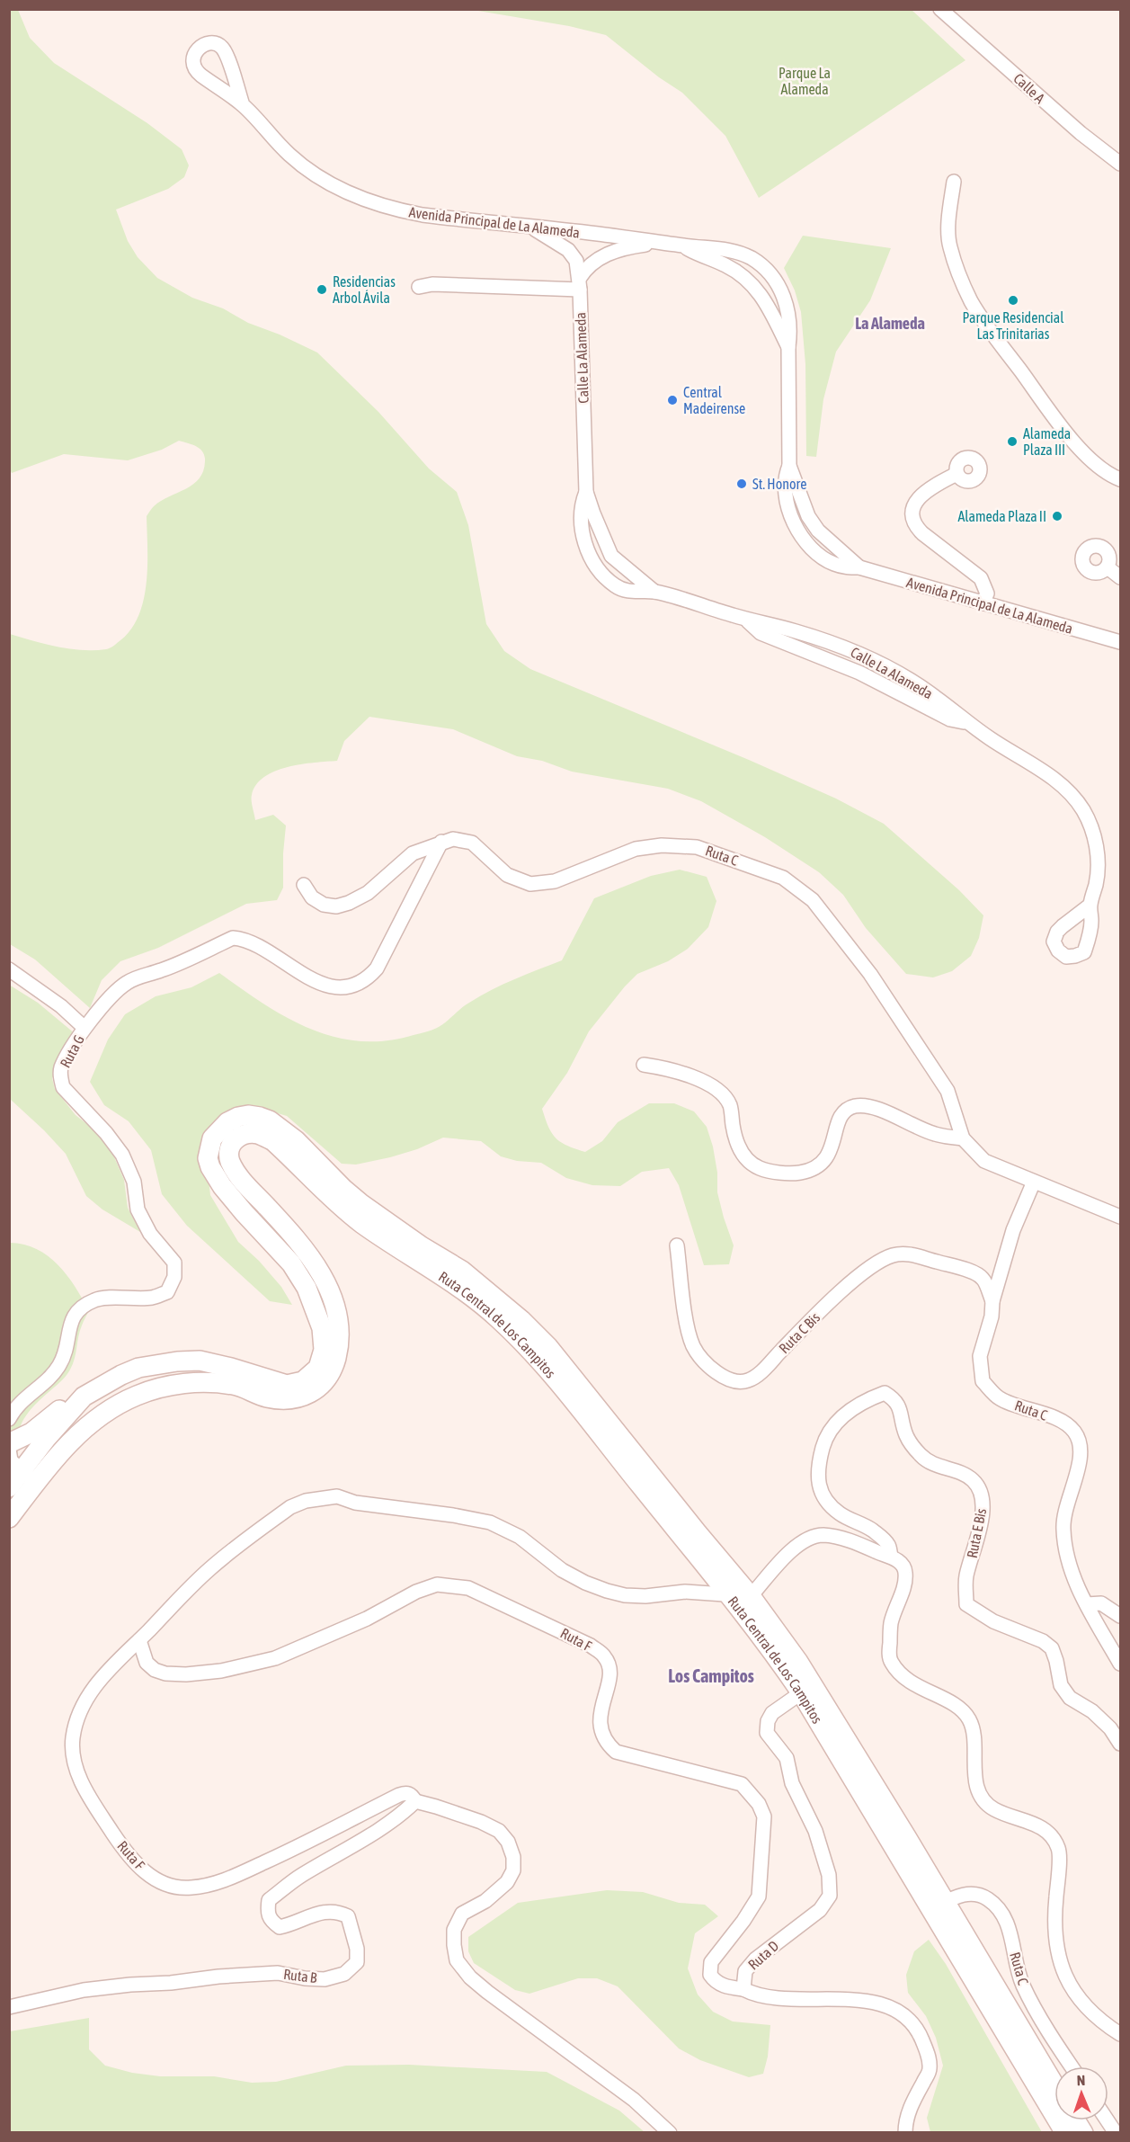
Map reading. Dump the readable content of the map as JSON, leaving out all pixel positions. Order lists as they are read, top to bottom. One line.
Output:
{"streets":{"main road":["Ruta Central de Los Campitos"],"street":["Calle A","Avenida Principal de La Alameda","Calle La Alameda","Ruta C","Ruta G","Ruta C Bis","Ruta E Bis","Ruta F","Ruta D","Ruta B"]},"crossings":[["Avenida Principal de La Alameda","Calle La Alameda"],["Ruta C","Ruta G"],["Ruta C","Ruta Central de Los Campitos"],["Ruta C","Ruta C Bis"],["Ruta Central de Los Campitos","Ruta F"],["Ruta Central de Los Campitos","Ruta D"],["Ruta F","Ruta D"],["Ruta F","Ruta B"]],"districts":["La Alameda","Los Campitos"],"parks":["Parque La Alameda"],"places":["Residencias Arbol Ávila","Parque Residencial Las Trinitarias","Central Madeirense","Alameda Plaza III","St. Honore","Alameda Plaza II"],"north":"top"}
